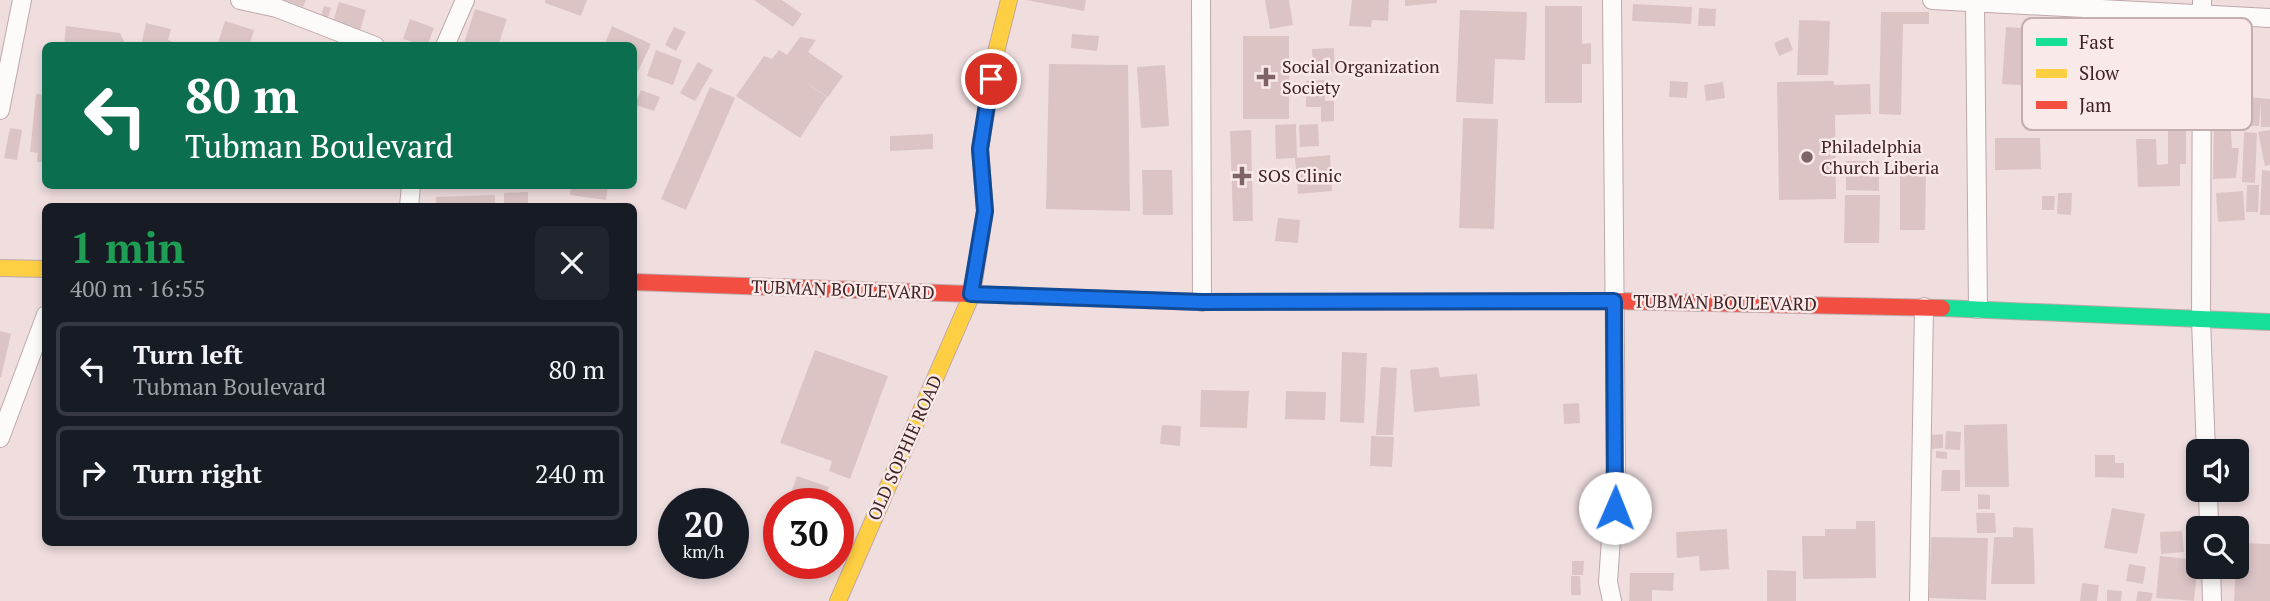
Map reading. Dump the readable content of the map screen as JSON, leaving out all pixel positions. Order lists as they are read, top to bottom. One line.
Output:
{"streets":{"main road":["TUBMAN BOULEVARD","OLD SOPHIE ROAD"]},"crossings":[["TUBMAN BOULEVARD","OLD SOPHIE ROAD"]],"places":{"health":["Social Organization Society","SOS Clinic"],"other":["Philadelphia Church Liberia"]},"legend":["Fast","Slow","Jam"],"page":{"turn":["80 m","Tubman Boulevard"],"heading":["1 min","400 m · 16:55"],"list":[{"name":"Turn left","note":"Tubman Boulevard","value":"80 m"},{"name":"Turn right","value":"240 m"}],"speed":"20 km/h","limit":"30"}}
